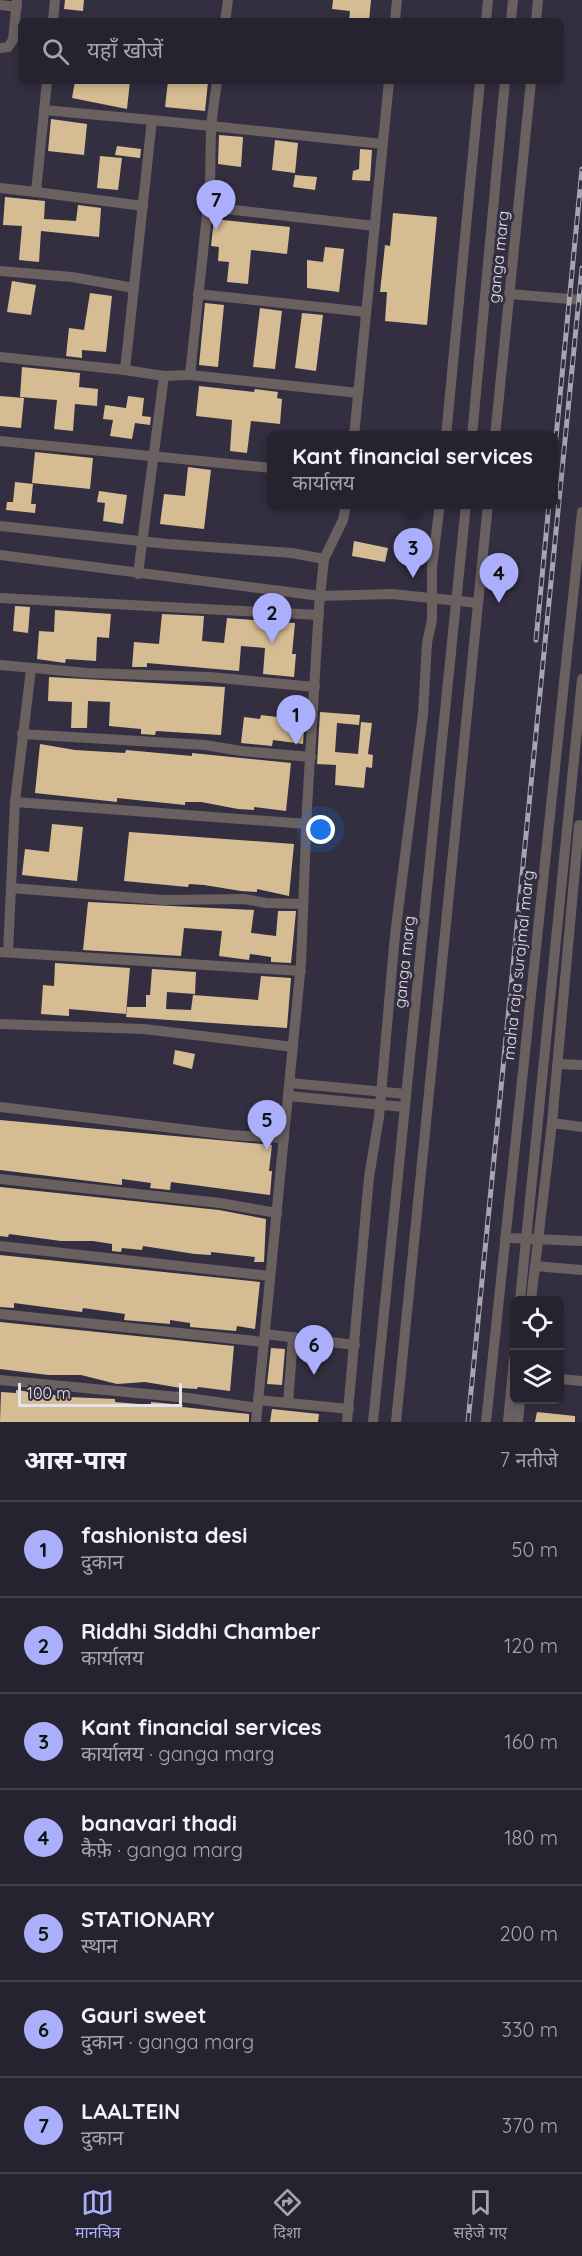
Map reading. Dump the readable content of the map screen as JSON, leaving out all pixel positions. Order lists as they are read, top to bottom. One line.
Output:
{"streets":{"street":["ganga marg","maha raja surajmal marg"]},"scale_bar":"100 m","page":{"search":"यहाँ खोजें","pins":["7","3","4","2","1","5","6"],"popup":["Kant financial services","कार्यालय"],"scale":"100 m","heading":["आस-पास","7 नतीजे"],"list":[{"mark":"1","name":"fashionista desi","note":"दुकान","value":"50 m"},{"mark":"2","name":"Riddhi Siddhi Chamber","note":"कार्यालय","value":"120 m"},{"mark":"3","name":"Kant financial services","note":"कार्यालय · ganga marg","value":"160 m"},{"mark":"4","name":"banavari thadi","note":"कैफ़े · ganga marg","value":"180 m"},{"mark":"5","name":"STATIONARY","note":"स्थान","value":"200 m"},{"mark":"6","name":"Gauri sweet","note":"दुकान · ganga marg","value":"330 m"},{"mark":"7","name":"LAALTEIN","note":"दुकान","value":"370 m"}],"nav":["मानचित्र","दिशा","सहेजे गए"]}}
